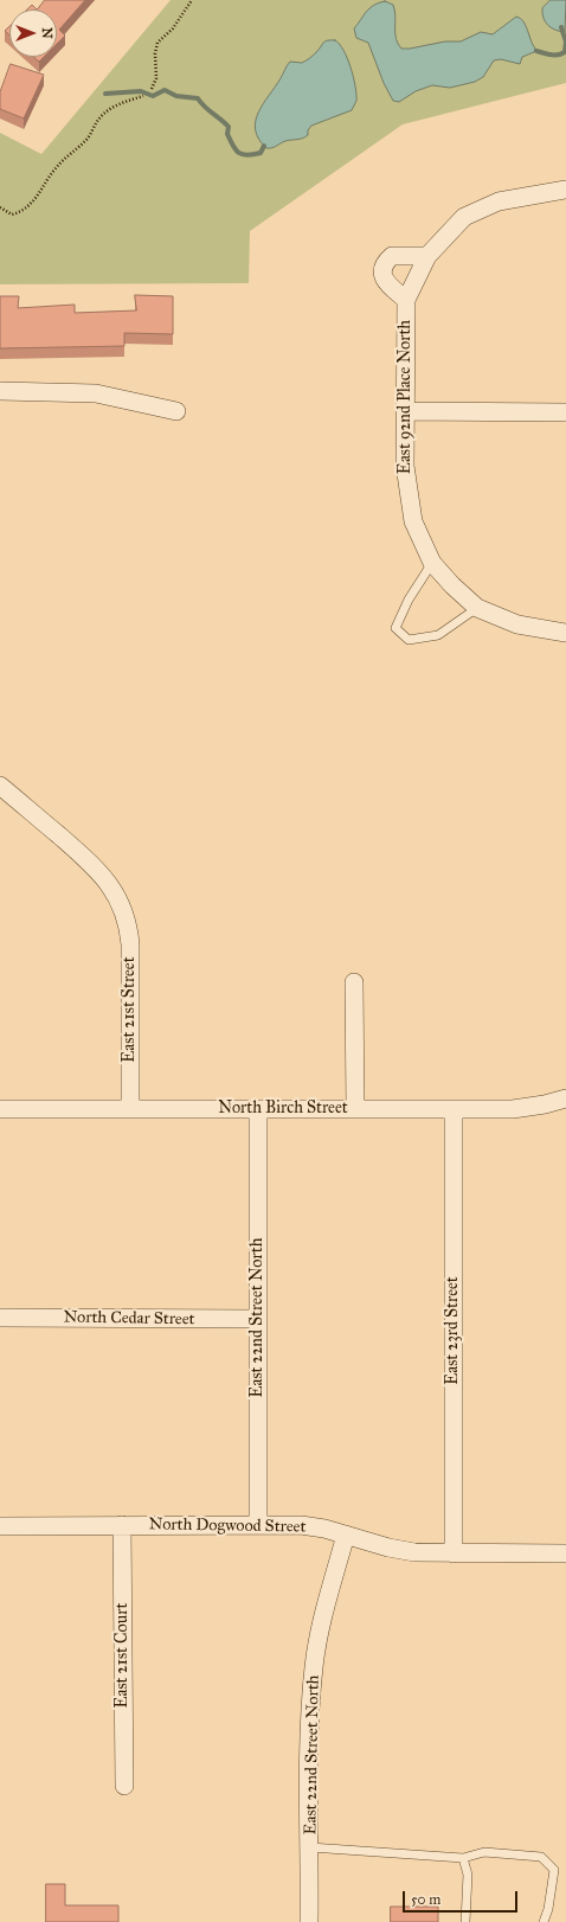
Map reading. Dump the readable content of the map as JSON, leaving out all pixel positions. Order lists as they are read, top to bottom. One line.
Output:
{"streets":{"street":["East 92nd Place North","East 21st Street","North Birch Street","East 22nd Street North","North Cedar Street","East 23rd Street","North Dogwood Street","East 21st Court"]},"crossings":[["East 21st Street","North Birch Street"],["North Birch Street","East 22nd Street North"],["North Birch Street","East 23rd Street"],["East 22nd Street North","North Cedar Street"],["East 22nd Street North","North Dogwood Street"],["East 23rd Street","North Dogwood Street"],["North Dogwood Street","East 21st Court"]],"scale_bar":"50 m","north":"right"}
